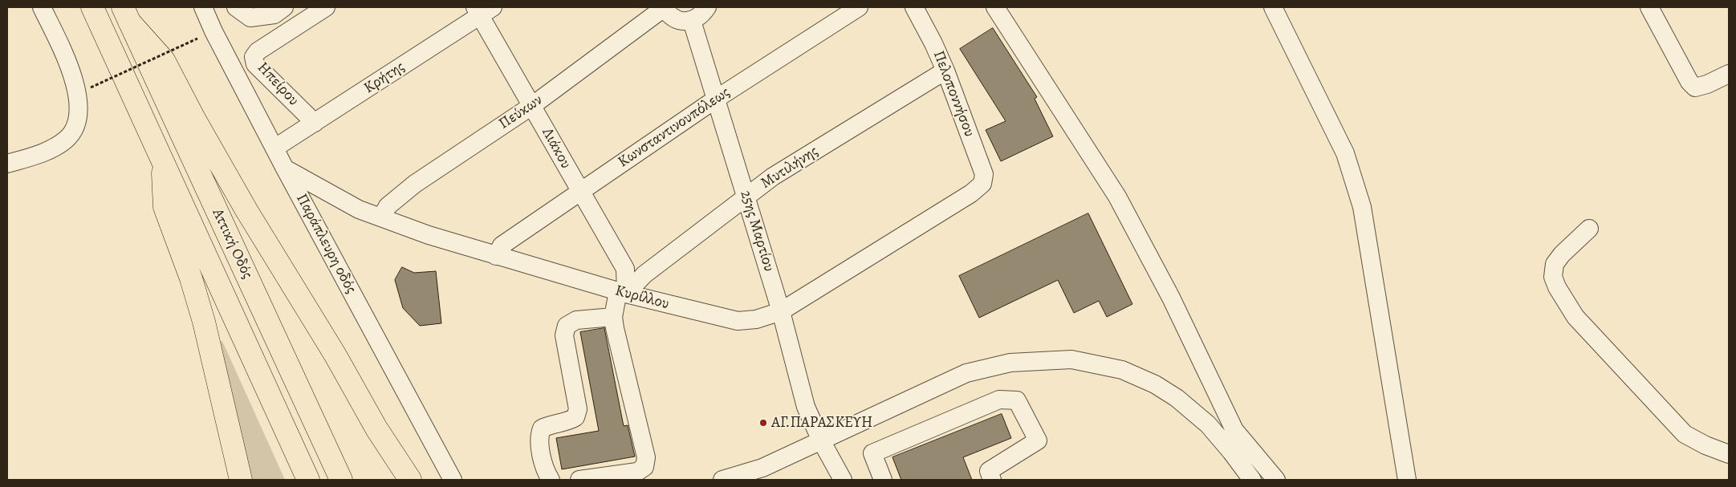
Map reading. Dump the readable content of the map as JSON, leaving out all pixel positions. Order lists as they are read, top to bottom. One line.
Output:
{"streets":{"highway":["Αττική Οδός"],"street":["Κρήτης","Ηπείρου","Πελοποννήσου","Πεύκων","Κωνσταντινουπόλεως","Λιάκου","Μυτιλήνης","25ης Μαρτίου","Παράπλευρη οδός","Κυρίλλου"]},"crossings":[["Κρήτης","Ηπείρου"],["Κρήτης","Λιάκου"],["Κρήτης","Παράπλευρη οδός"],["Πελοποννήσου","Μυτιλήνης"],["Πελοποννήσου","Κυρίλλου"],["Πεύκων","Λιάκου"],["Πεύκων","Κυρίλλου"],["Κωνσταντινουπόλεως","Λιάκου"],["Κωνσταντινουπόλεως","25ης Μαρτίου"],["Κωνσταντινουπόλεως","Κυρίλλου"],["Λιάκου","Μυτιλήνης"],["Λιάκου","Κυρίλλου"],["Μυτιλήνης","25ης Μαρτίου"],["Μυτιλήνης","Κυρίλλου"],["25ης Μαρτίου","Κυρίλλου"],["Παράπλευρη οδός","Κυρίλλου"]],"places":["ΑΓ.ΠΑΡΑΣΚΕΥΗ"]}
